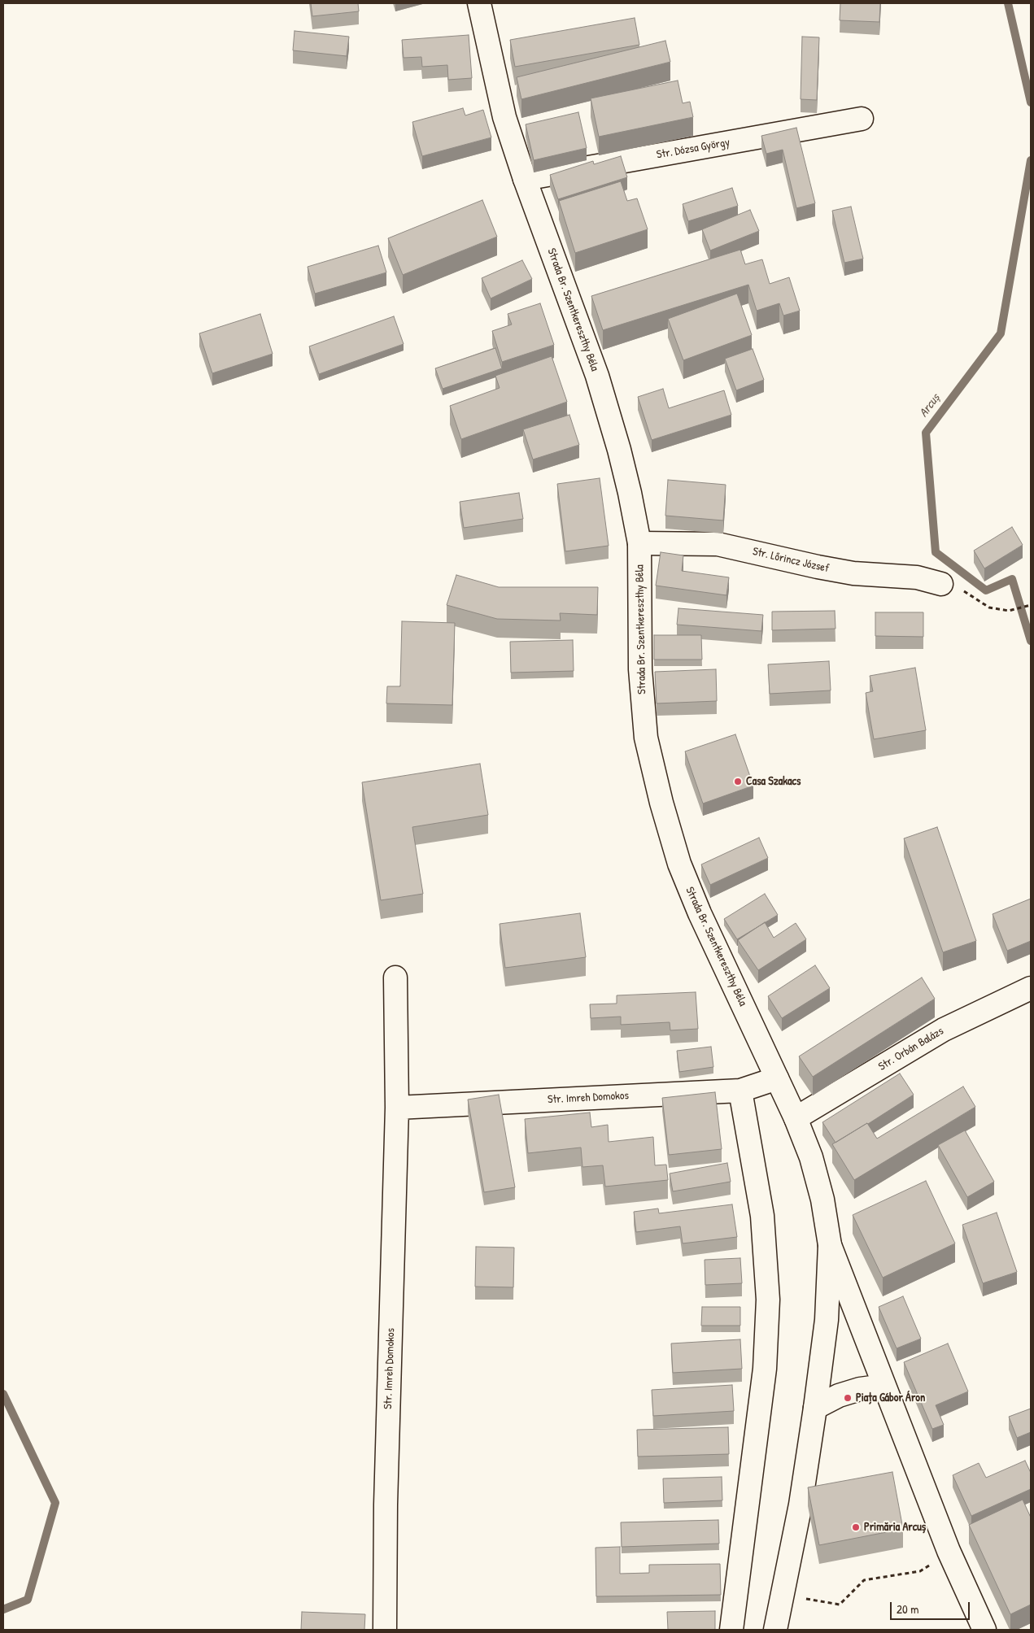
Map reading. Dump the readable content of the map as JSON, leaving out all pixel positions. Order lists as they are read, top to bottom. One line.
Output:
{"streets":{"street":["Str. Dózsa György","Strada Br. Szentkereszthy Béla","Str. Lőrincz József","Str. Orbán Balázs","Str. Imreh Domokos"]},"crossings":[["Str. Dózsa György","Strada Br. Szentkereszthy Béla"],["Strada Br. Szentkereszthy Béla","Str. Lőrincz József"],["Strada Br. Szentkereszthy Béla","Str. Orbán Balázs"],["Strada Br. Szentkereszthy Béla","Str. Imreh Domokos"]],"water":["Arcuș"],"places":["Casa Szakacs","Piața Gábor Áron","Primăria Arcuș"],"scale_bar":"20 m"}
